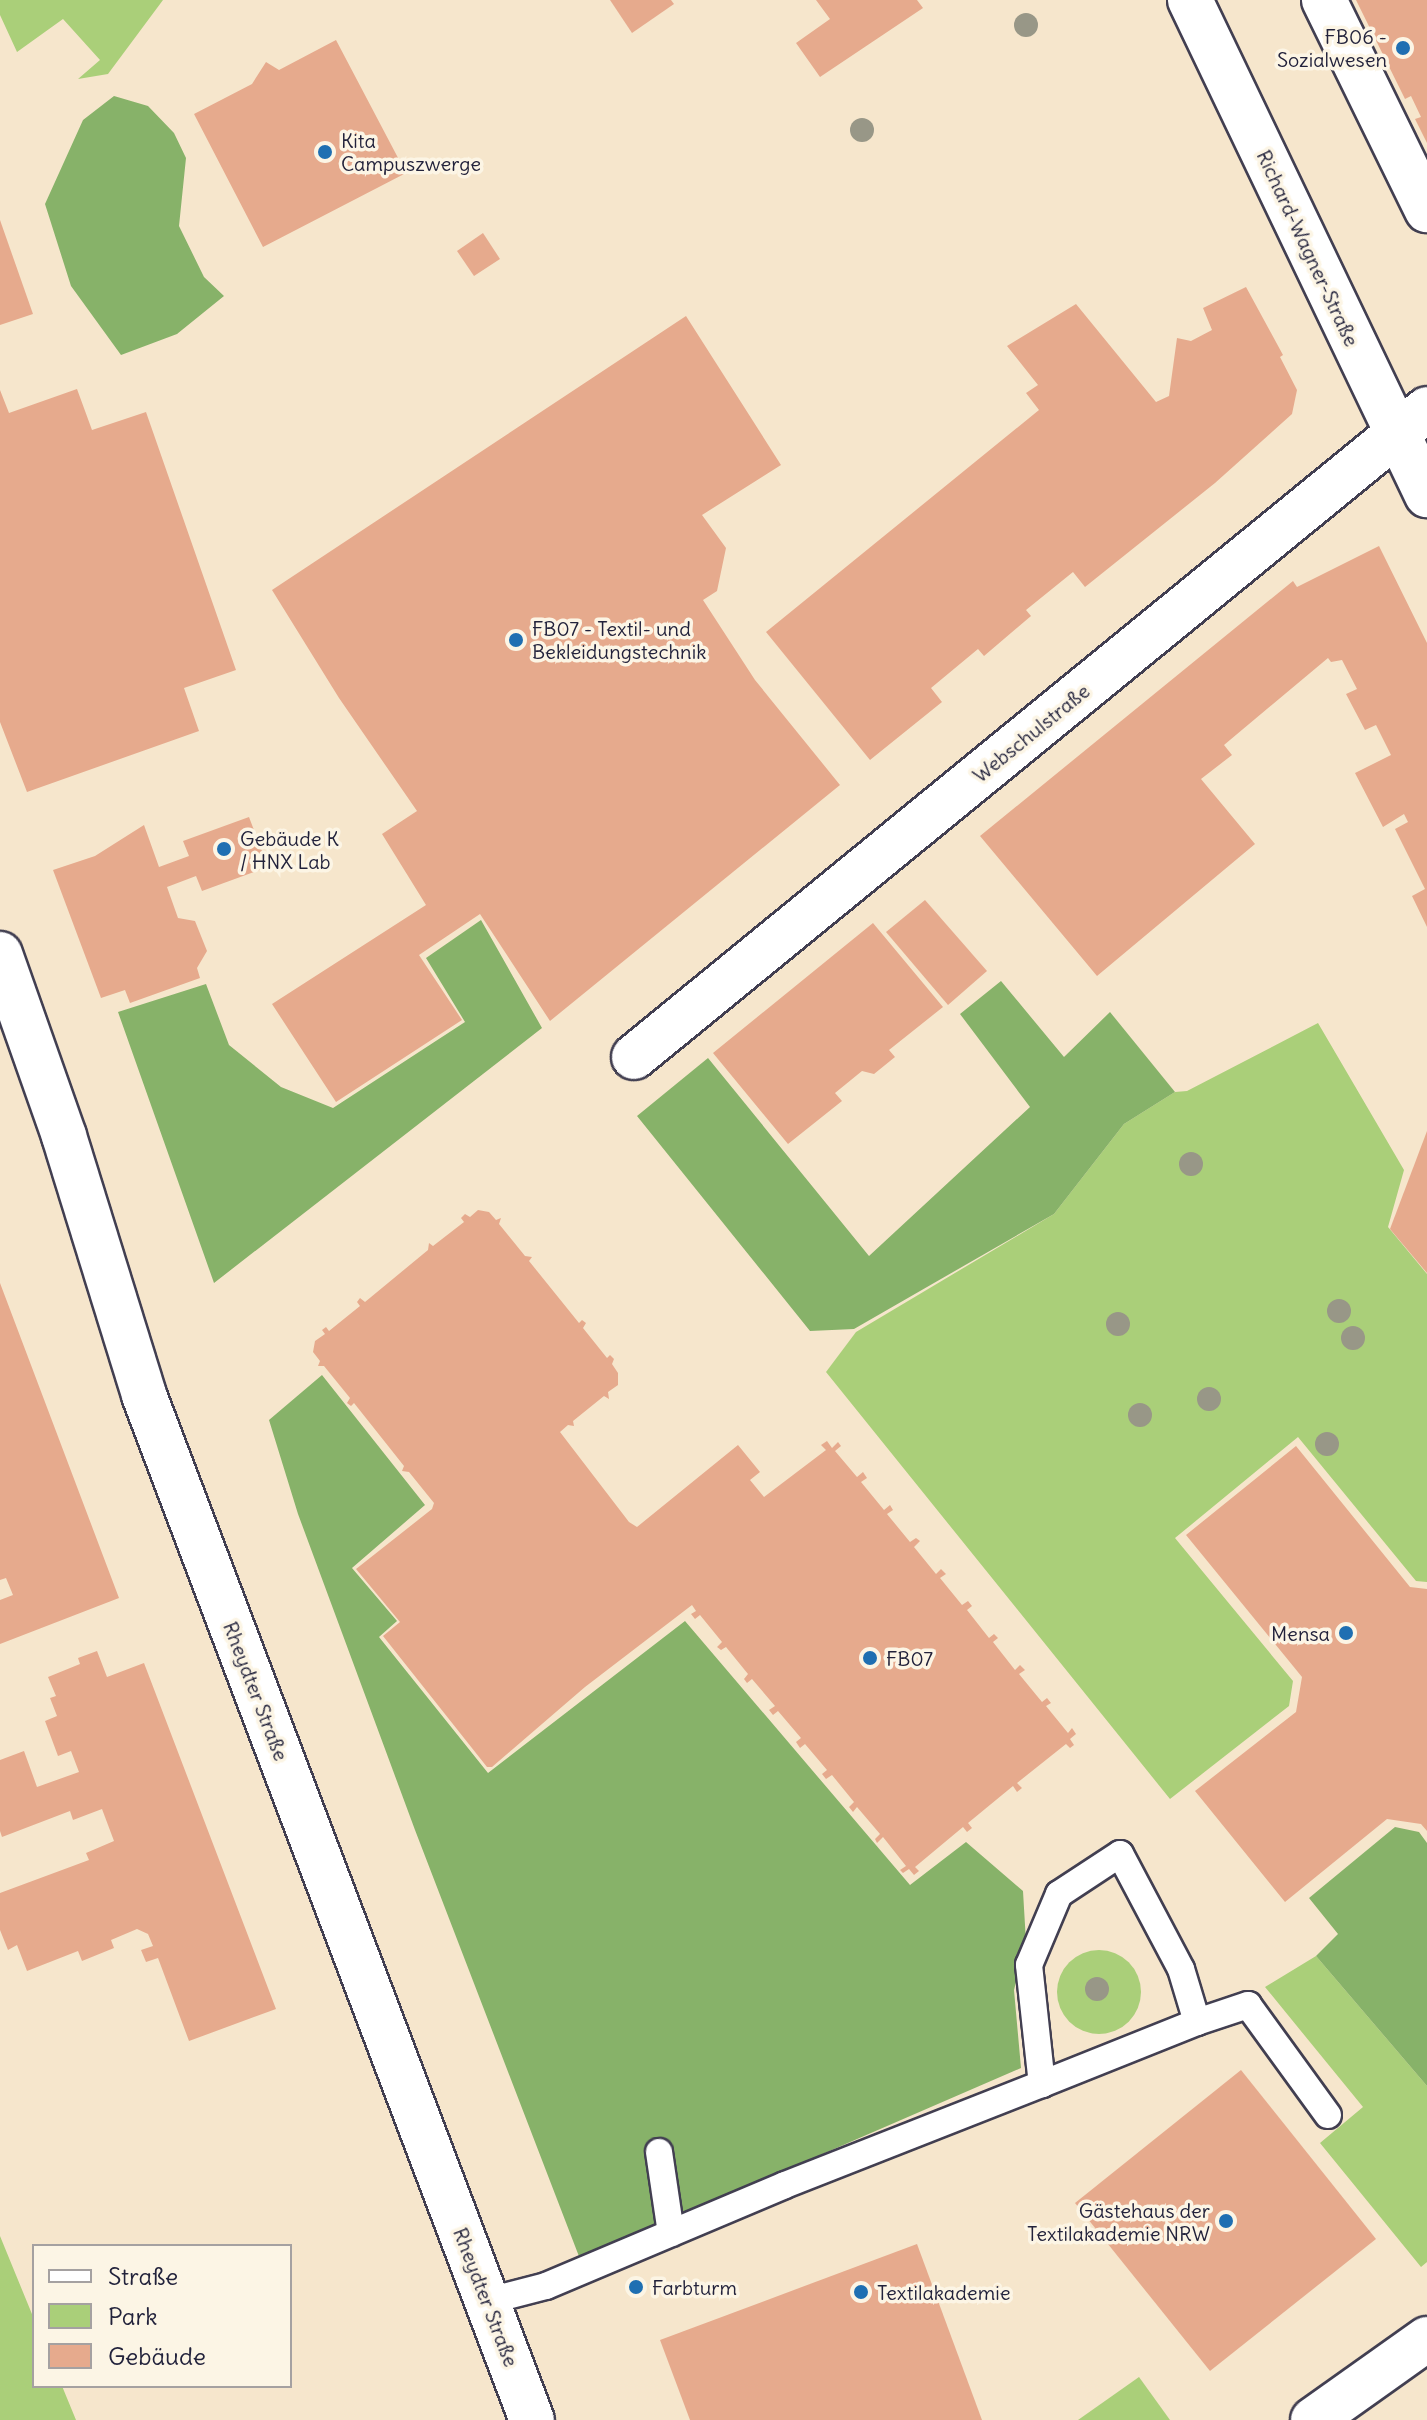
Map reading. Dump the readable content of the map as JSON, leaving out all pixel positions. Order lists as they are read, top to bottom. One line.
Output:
{"streets":{"street":["Richard-Wagner-Straße","Webschulstraße","Rheydter Straße"]},"crossings":[["Richard-Wagner-Straße","Webschulstraße"]],"places":["FB06 - Sozialwesen","Kita Campuszwerge","FB07 - Textil- und Bekleidungstechnik","Gebäude K / HNX Lab","Mensa","FB07","Gästehaus der Textilakademie NRW","Farbturm","Textilakademie"],"legend":["Straße","Park","Gebäude"]}
